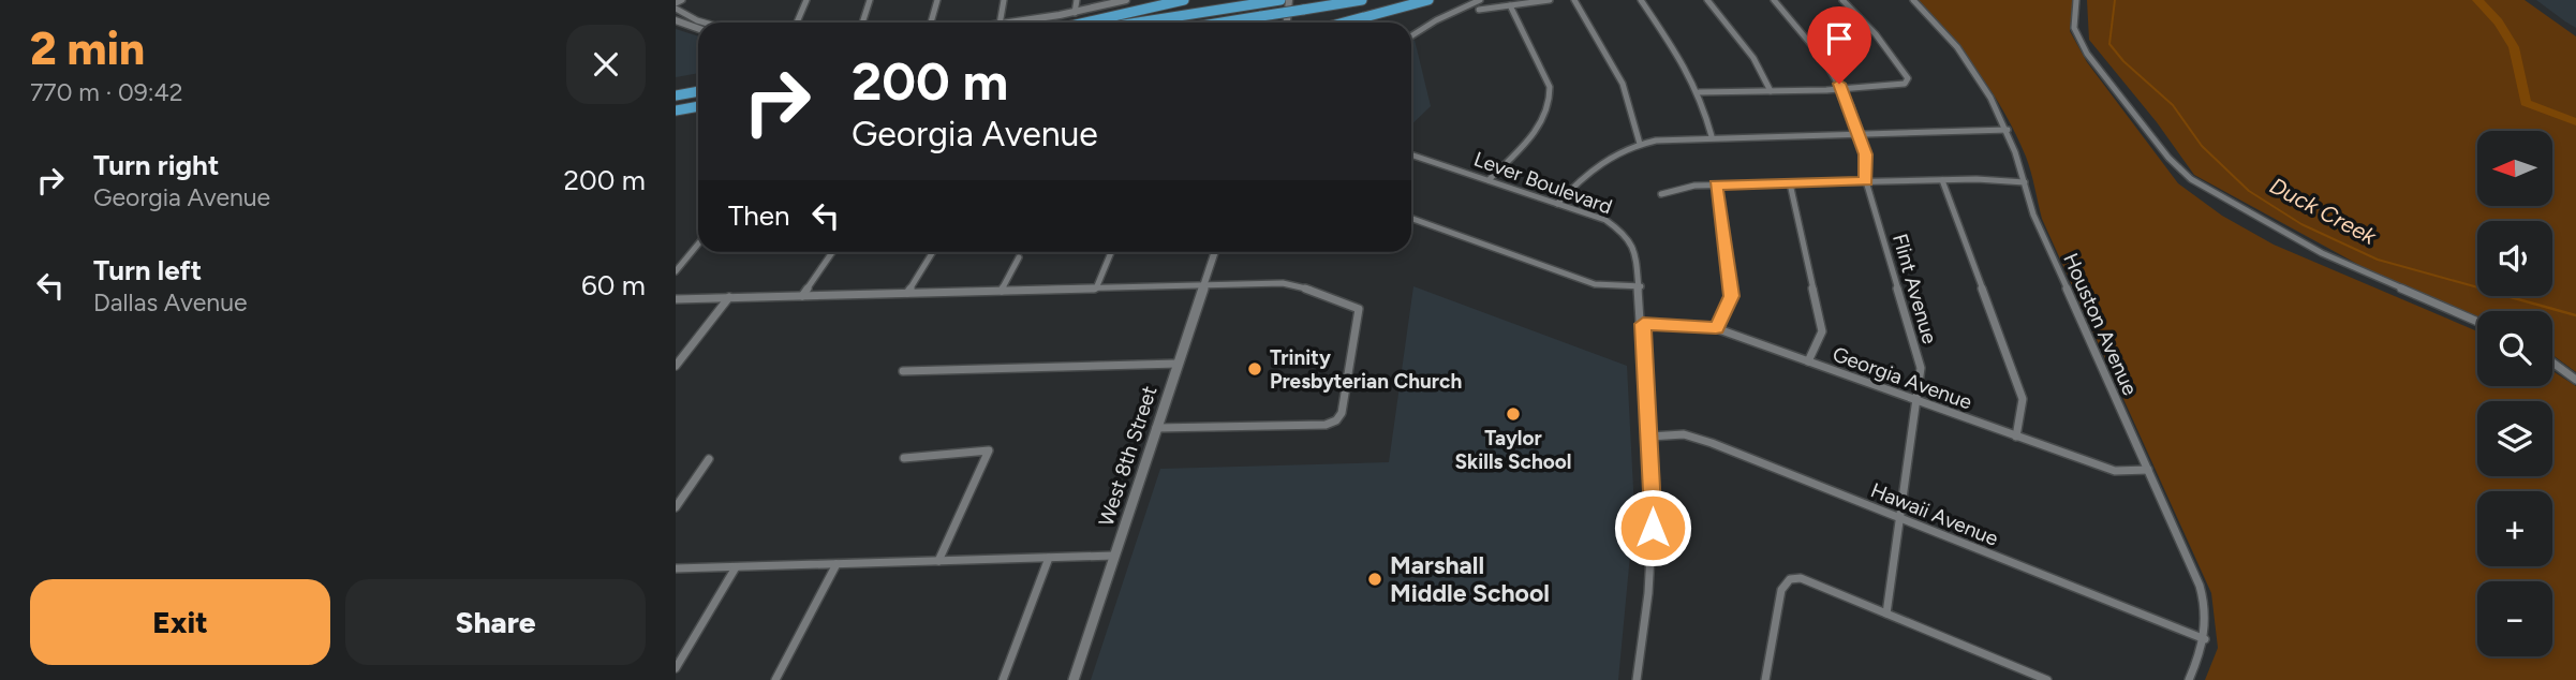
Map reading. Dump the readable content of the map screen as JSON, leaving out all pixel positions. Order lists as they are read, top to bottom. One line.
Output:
{"streets":{"street":["Lever Boulevard","Flint Avenue","Houston Avenue","Georgia Avenue","West 8th Street","Hawaii Avenue"]},"crossings":[["Lever Boulevard","Georgia Avenue"],["Lever Boulevard","Hawaii Avenue"],["Flint Avenue","Georgia Avenue"],["Flint Avenue","Hawaii Avenue"],["Houston Avenue","Georgia Avenue"],["Houston Avenue","Hawaii Avenue"]],"water":["Duck Creek"],"places":["Trinity Presbyterian Church","Taylor Skills School","Marshall Middle School"],"north":"left","page":{"heading":["2 min","770 m · 09:42"],"turn":["200 m","Georgia Avenue"],"list":[{"name":"Turn right","note":"Georgia Avenue","value":"200 m"},{"name":"Turn left","note":"Dallas Avenue","value":"60 m"}],"map_buttons":["+","−"],"then":"Then","buttons":["Exit","Share"]}}
